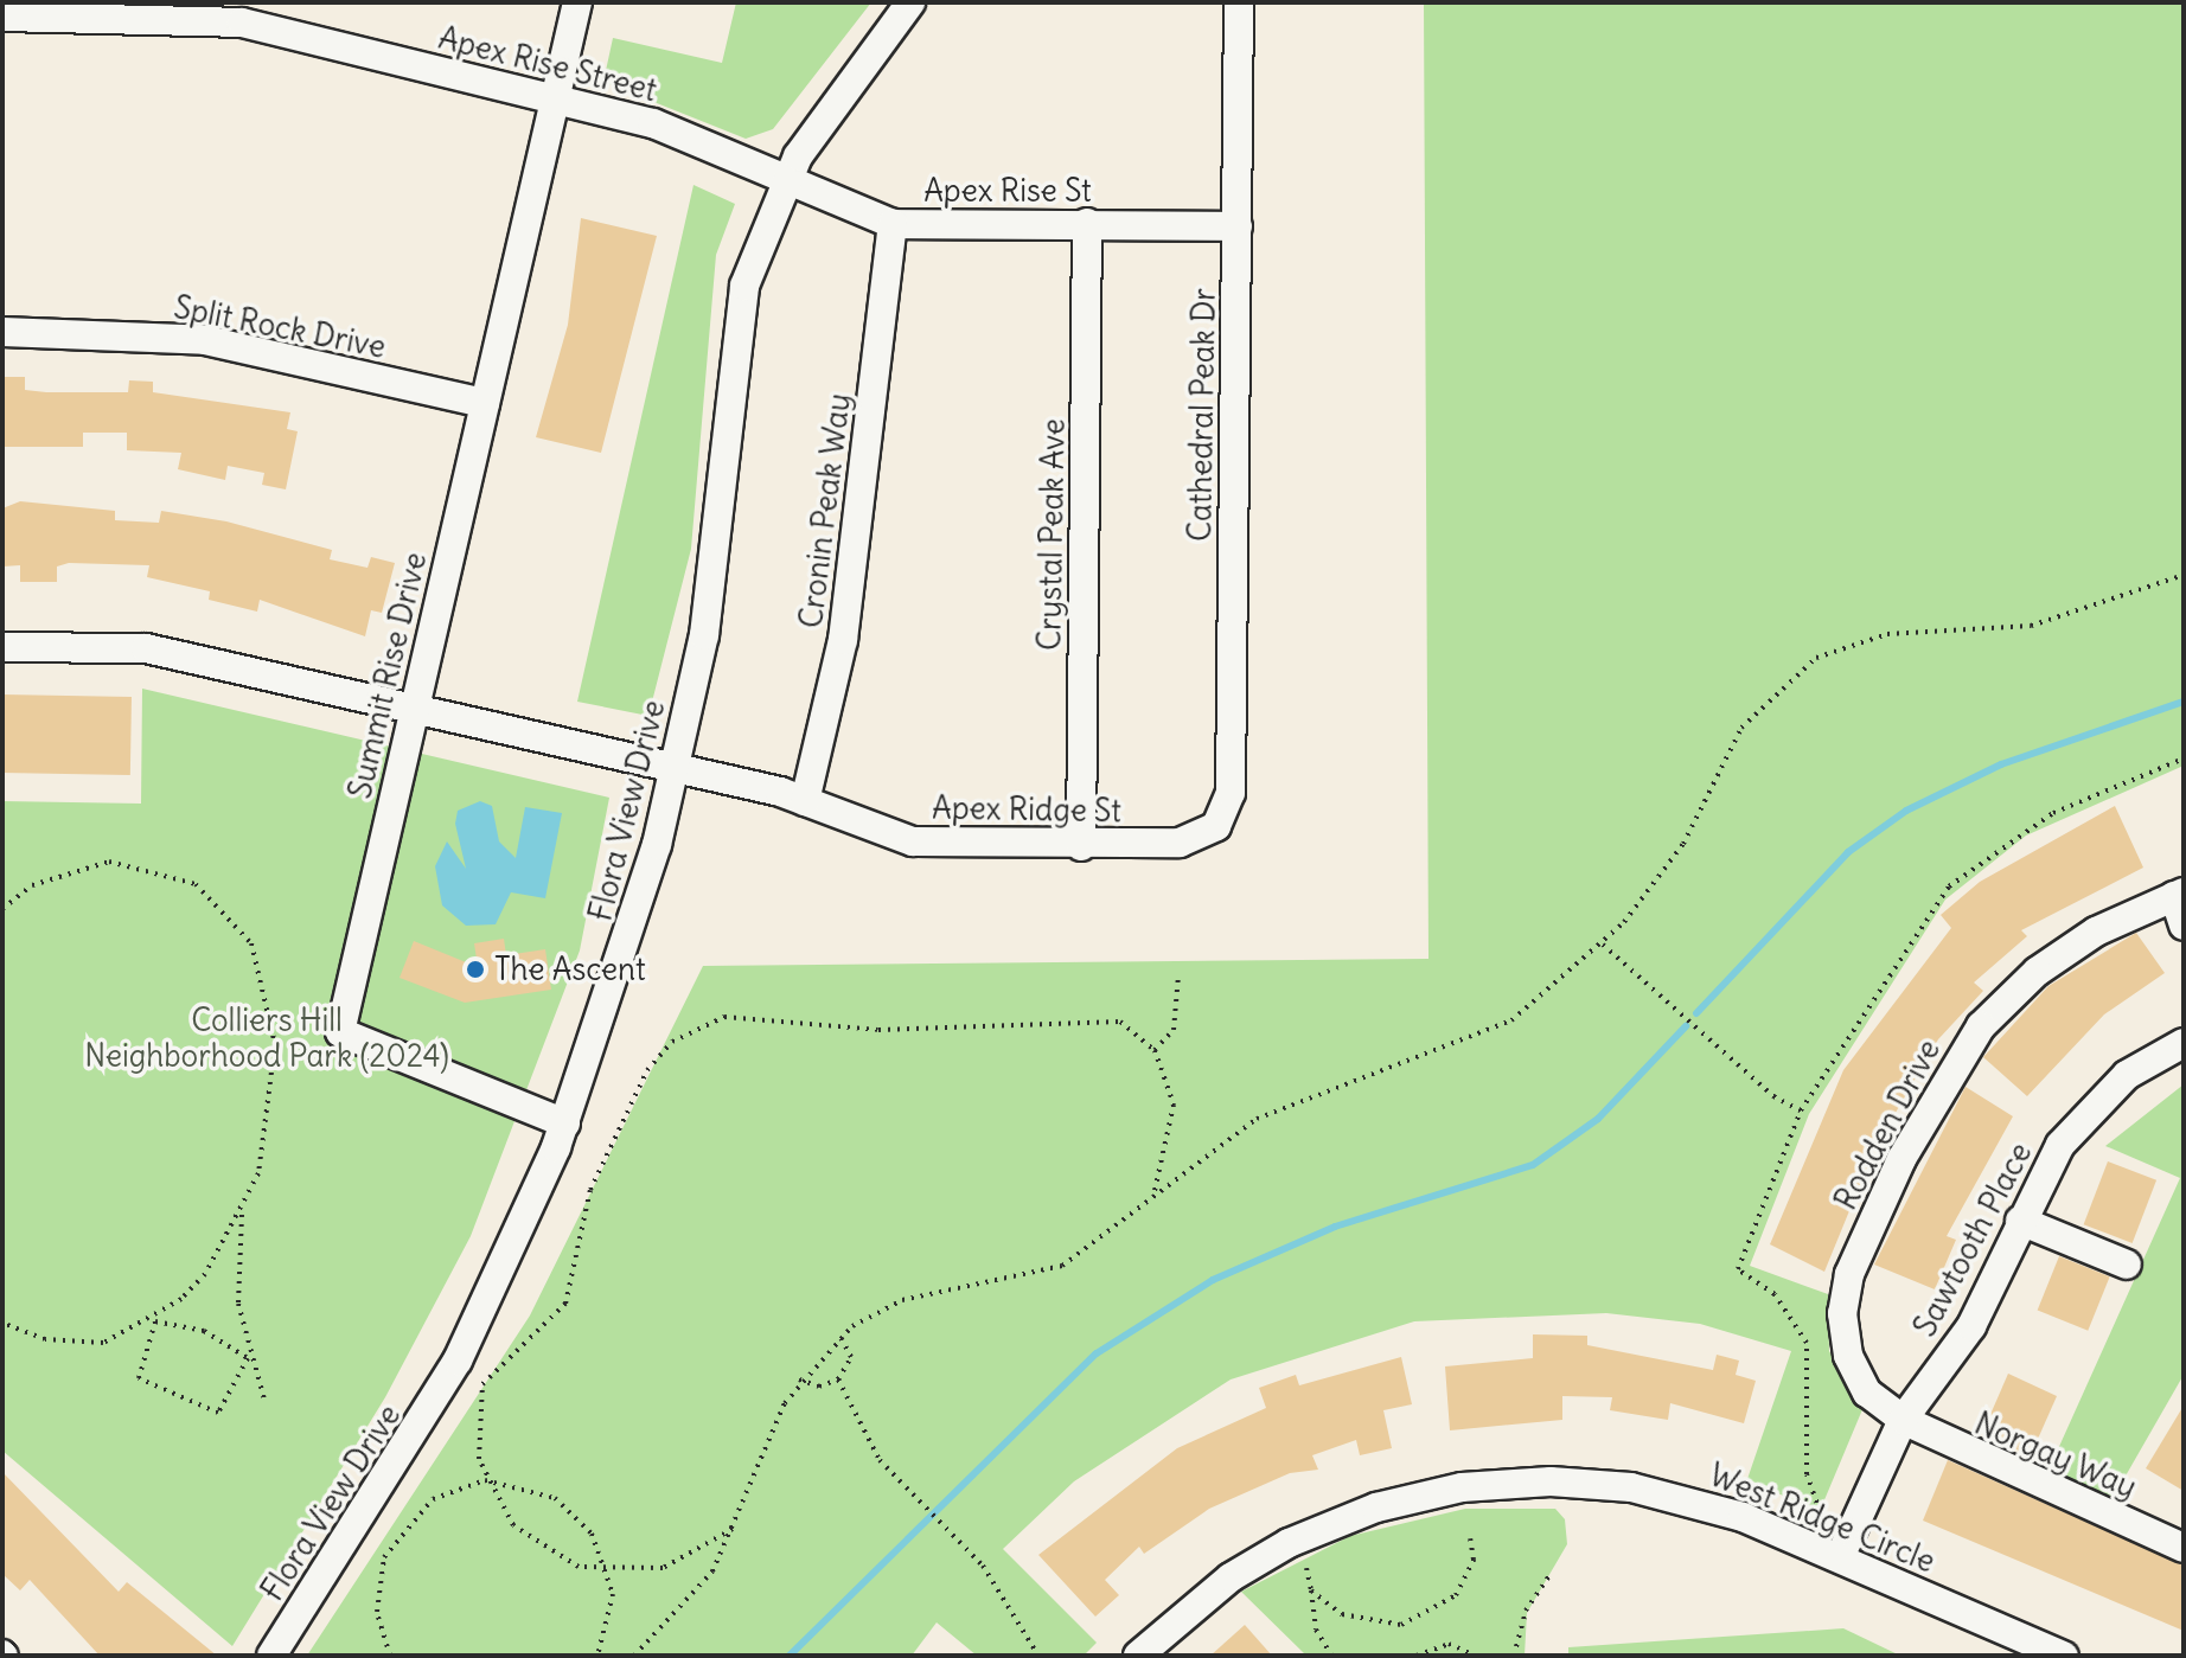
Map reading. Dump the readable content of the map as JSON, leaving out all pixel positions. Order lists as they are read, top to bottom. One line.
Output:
{"streets":{"street":["Apex Rise Street","Apex Rise St","Split Rock Drive","Cathedral Peak Dr","Cronin Peak Way","Crystal Peak Ave","Summit Rise Drive","Apex Ridge St","Flora View Drive","Rodden Drive","Sawtooth Place","Norgay Way","West Ridge Circle"]},"crossings":[["Apex Rise Street","Apex Rise St"],["Apex Rise Street","Summit Rise Drive"],["Apex Rise Street","Flora View Drive"],["Apex Rise St","Cathedral Peak Dr"],["Apex Rise St","Cronin Peak Way"],["Apex Rise St","Crystal Peak Ave"],["Apex Rise St","Flora View Drive"],["Split Rock Drive","Summit Rise Drive"],["Cathedral Peak Dr","Apex Ridge St"],["Cronin Peak Way","Apex Ridge St"],["Crystal Peak Ave","Apex Ridge St"],["Summit Rise Drive","Apex Ridge St"],["Summit Rise Drive","Flora View Drive"],["Apex Ridge St","Flora View Drive"],["Rodden Drive","Sawtooth Place"],["Rodden Drive","Norgay Way"],["Sawtooth Place","Norgay Way"],["Sawtooth Place","West Ridge Circle"]],"parks":["Colliers Hill Neighborhood Park (2024)"],"places":["The Ascent"]}
